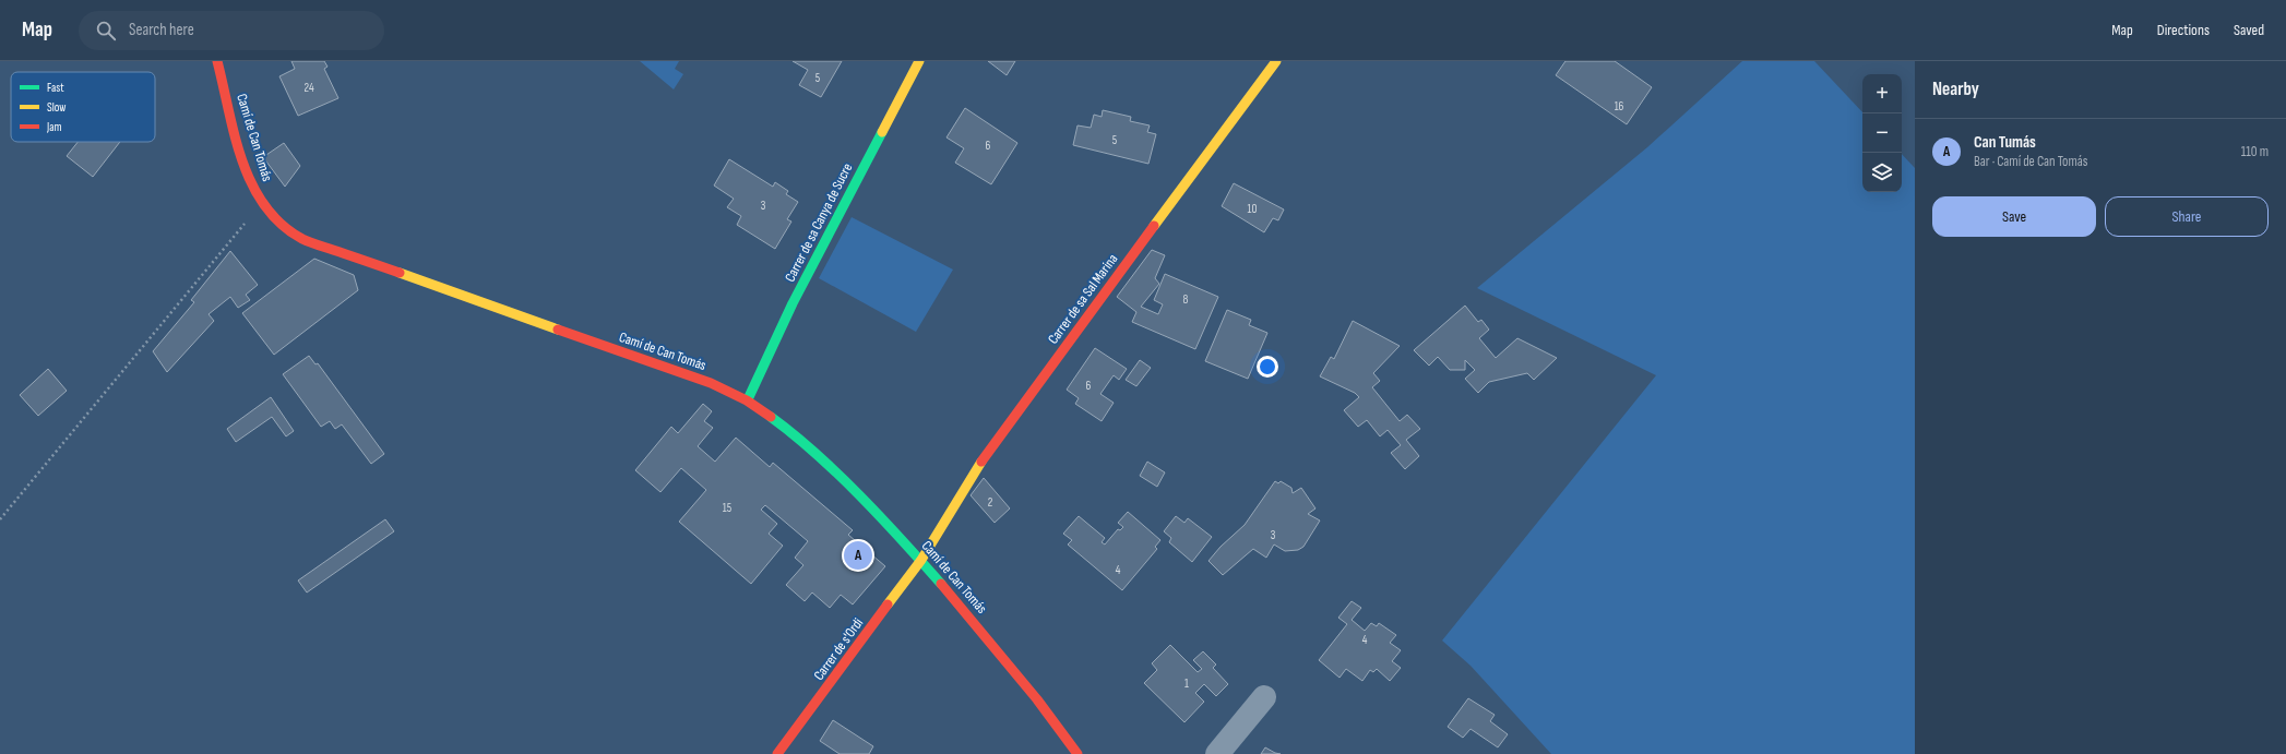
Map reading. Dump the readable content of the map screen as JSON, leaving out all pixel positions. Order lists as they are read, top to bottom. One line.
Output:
{"streets":{"street":["Camí de Can Tomás","Carrer de sa Canya de Sucre","Carrer de sa Sal Marina","Carrer de s'Ordi"]},"crossings":[["Camí de Can Tomás","Carrer de sa Canya de Sucre"],["Camí de Can Tomás","Carrer de sa Sal Marina"],["Camí de Can Tomás","Carrer de s'Ordi"],["Carrer de sa Sal Marina","Carrer de s'Ordi"]],"house_numbers":["5","24","16","5","6","3","10","8","6","2","15","3","4","4","1"],"legend":["Fast","Slow","Jam"],"page":{"header":"Map","search":"Search here","nav":["Map","Directions","Saved"],"heading":"Nearby","map_buttons":["+","−"],"list":[{"mark":"A","name":"Can Tumás","note":"Bar · Camí de Can Tomás","value":"110 m"}],"buttons":["Save","Share"],"pins":"A"}}
